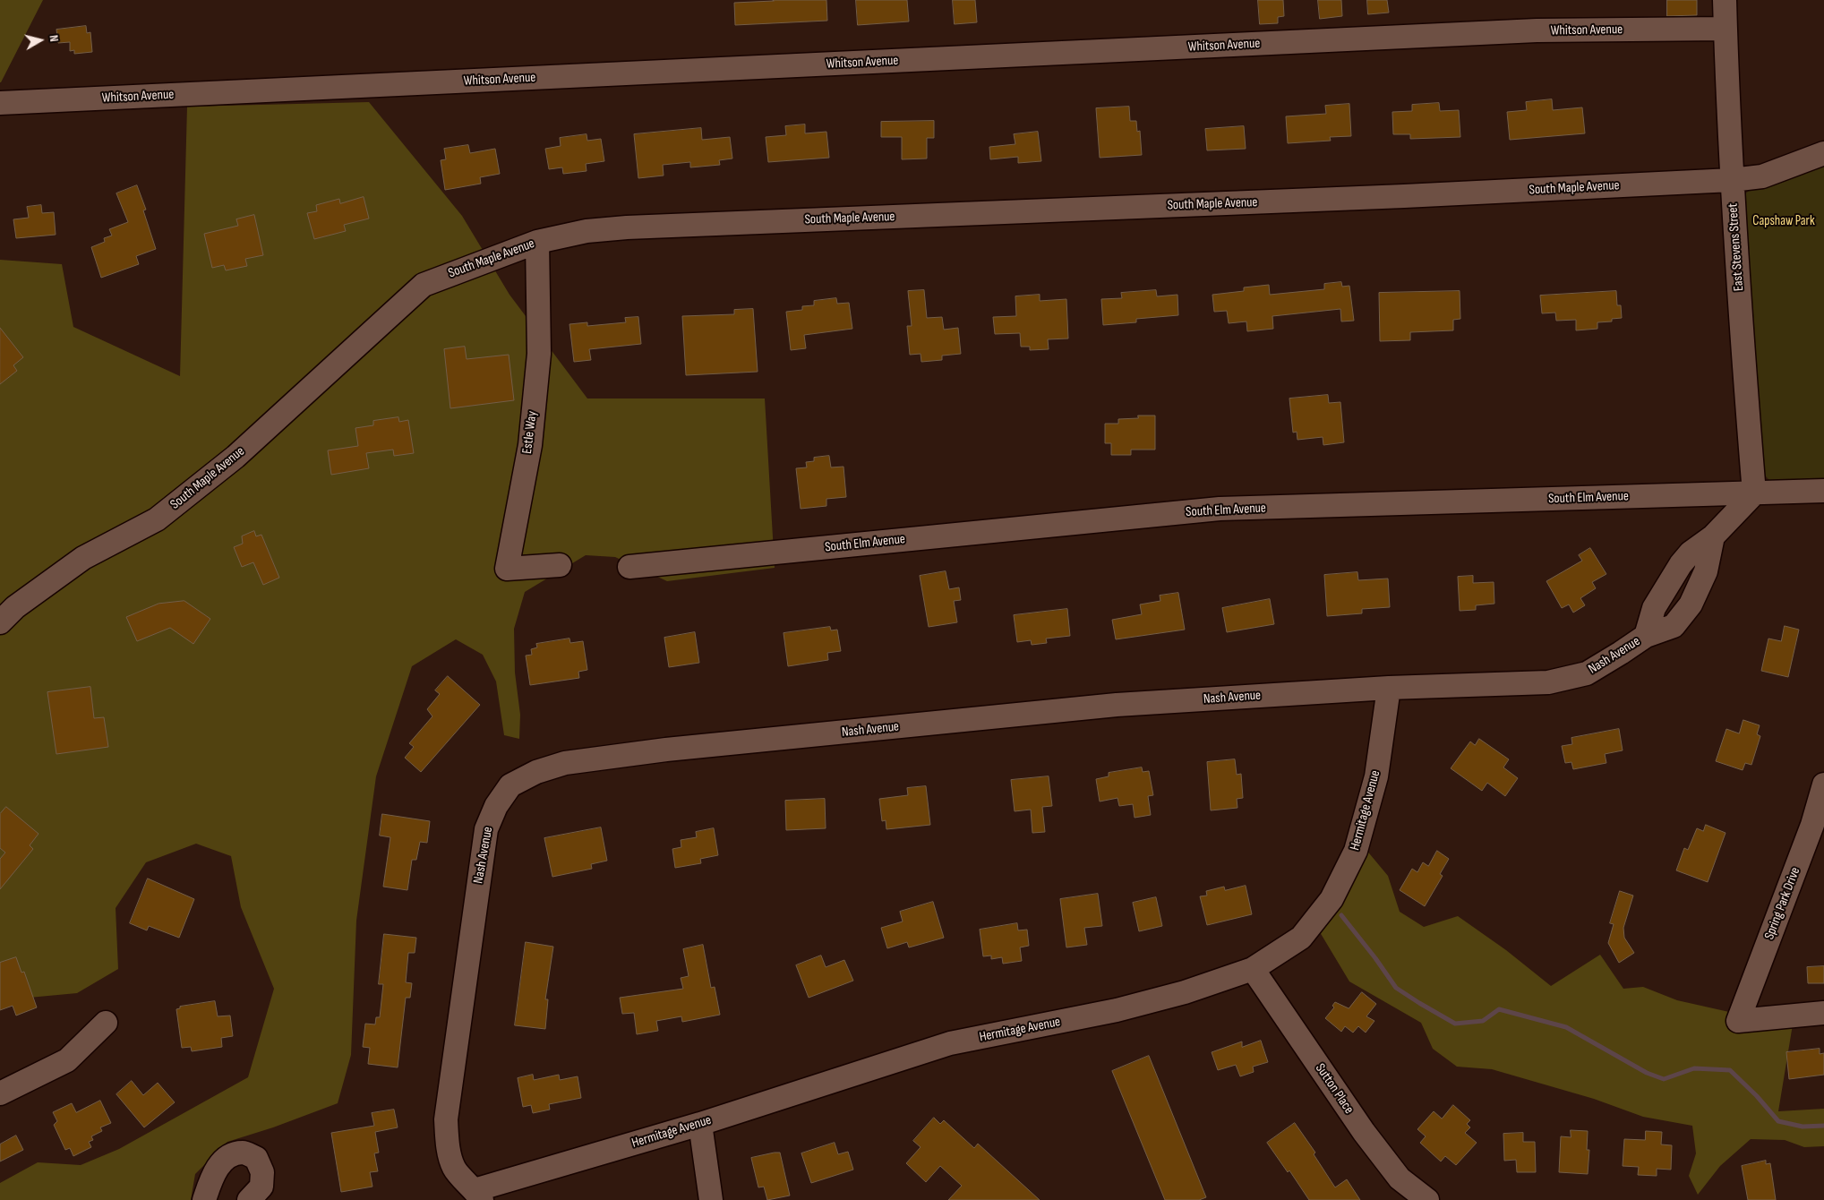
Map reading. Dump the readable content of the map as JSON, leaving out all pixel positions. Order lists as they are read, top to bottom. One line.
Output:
{"streets":{"street":["Whitson Avenue","South Maple Avenue","East Stevens Street","Estle Way","South Elm Avenue","Nash Avenue","Hermitage Avenue","Spring Park Drive","Sutton Place"]},"crossings":[["Whitson Avenue","East Stevens Street"],["South Maple Avenue","East Stevens Street"],["South Maple Avenue","Estle Way"],["East Stevens Street","South Elm Avenue"],["East Stevens Street","Nash Avenue"],["South Elm Avenue","Nash Avenue"],["Nash Avenue","Hermitage Avenue"],["Hermitage Avenue","Sutton Place"]],"parks":["Capshaw Park"],"north":"right"}
